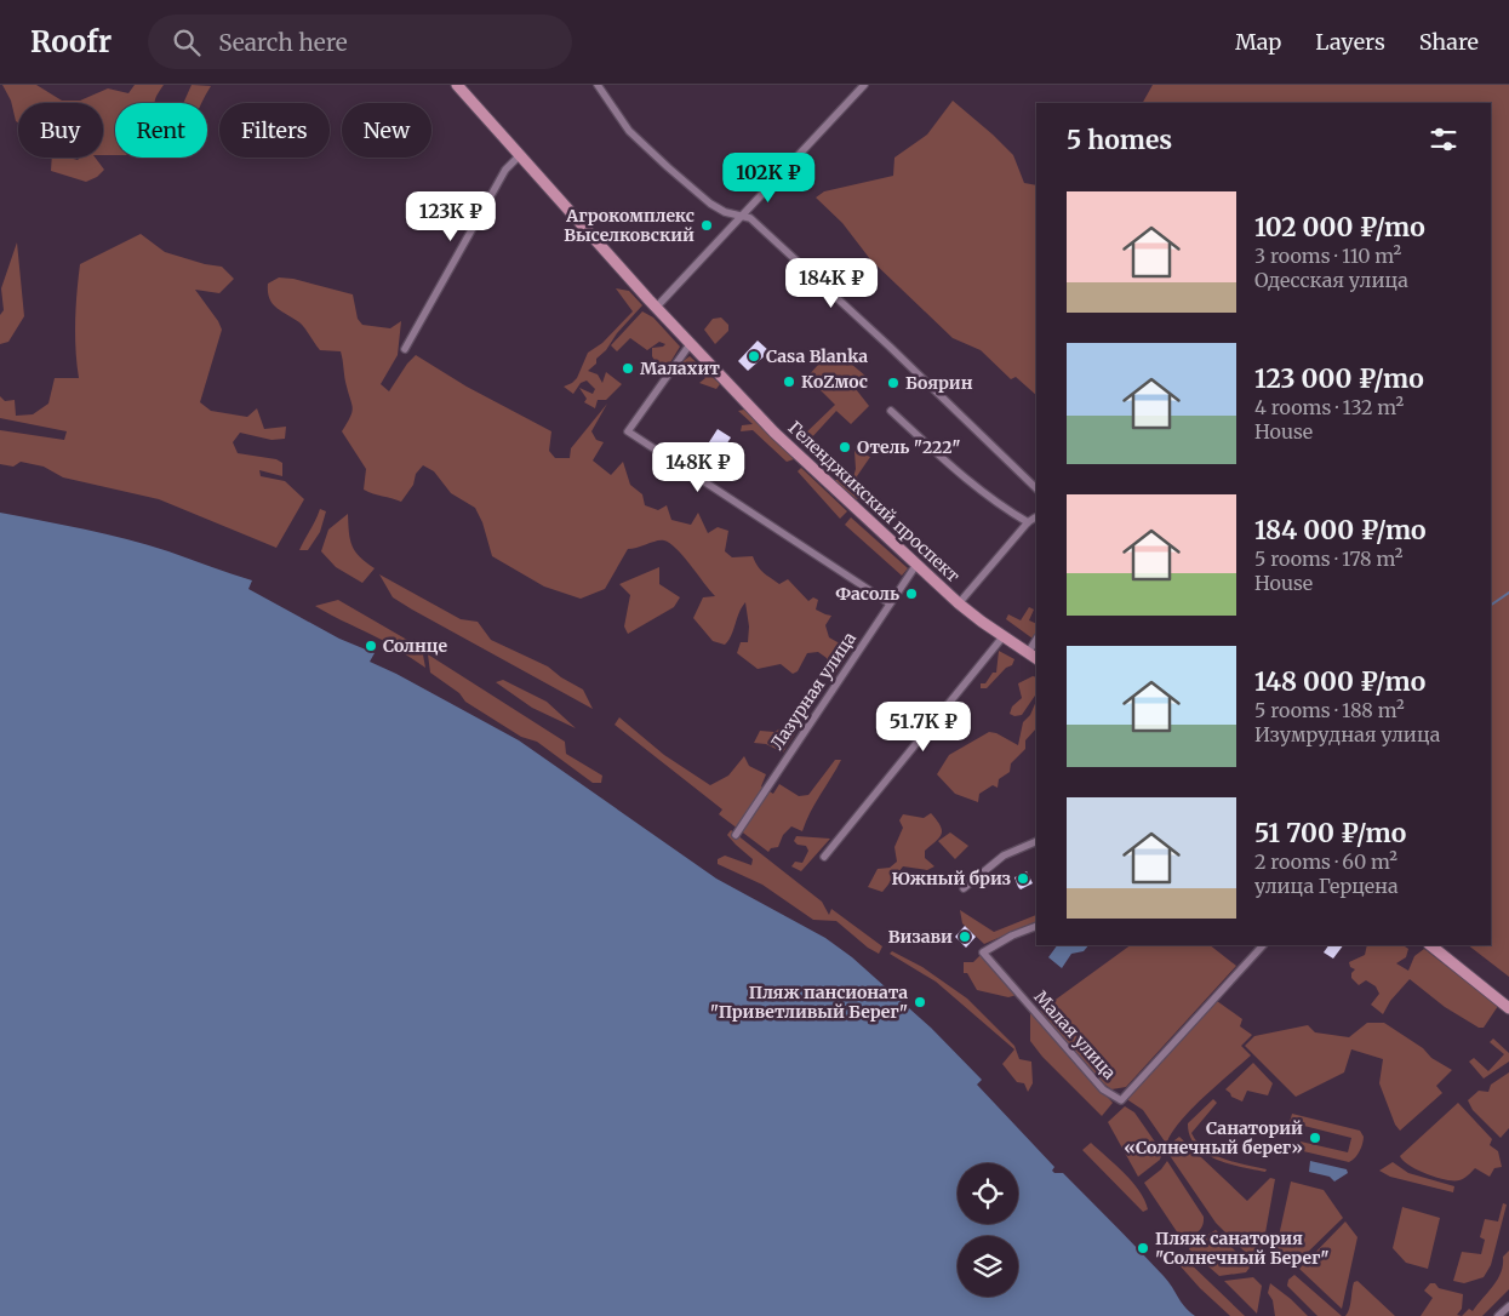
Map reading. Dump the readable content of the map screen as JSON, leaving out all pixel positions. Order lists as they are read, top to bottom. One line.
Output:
{"streets":{"main road":["Геленджикский проспект"],"street":["Лазурная улица","Малая улица"]},"crossings":[["Геленджикский проспект","Лазурная улица"]],"places":["Агрокомплекс Выселковский","Casa Blanka","Малахит","КоZмос","Боярин","Отель \"222\"","Фасоль","Солнце","Южный бриз","Визави","Пляж пансионата \"Приветливый Берег\"","Санаторий «Солнечный берег»","Пляж санатория \"Солнечный Берег\""],"page":{"header":"Roofr","search":"Search here","nav":["Map","Layers","Share"],"chip":["Buy","Rent","Filters","New"],"heading":"5 homes","price":["102K ₽","123K ₽","184K ₽","148K ₽","51.7K ₽"],"list":[{"name":"102 000 ₽/mo","note":"3 rooms · 110 m² · Одесская улица"},{"name":"123 000 ₽/mo","note":"4 rooms · 132 m² · House"},{"name":"184 000 ₽/mo","note":"5 rooms · 178 m² · House"},{"name":"148 000 ₽/mo","note":"5 rooms · 188 m² · Изумрудная улица"},{"name":"51 700 ₽/mo","note":"2 rooms · 60 m² · улица Герцена"}]}}
